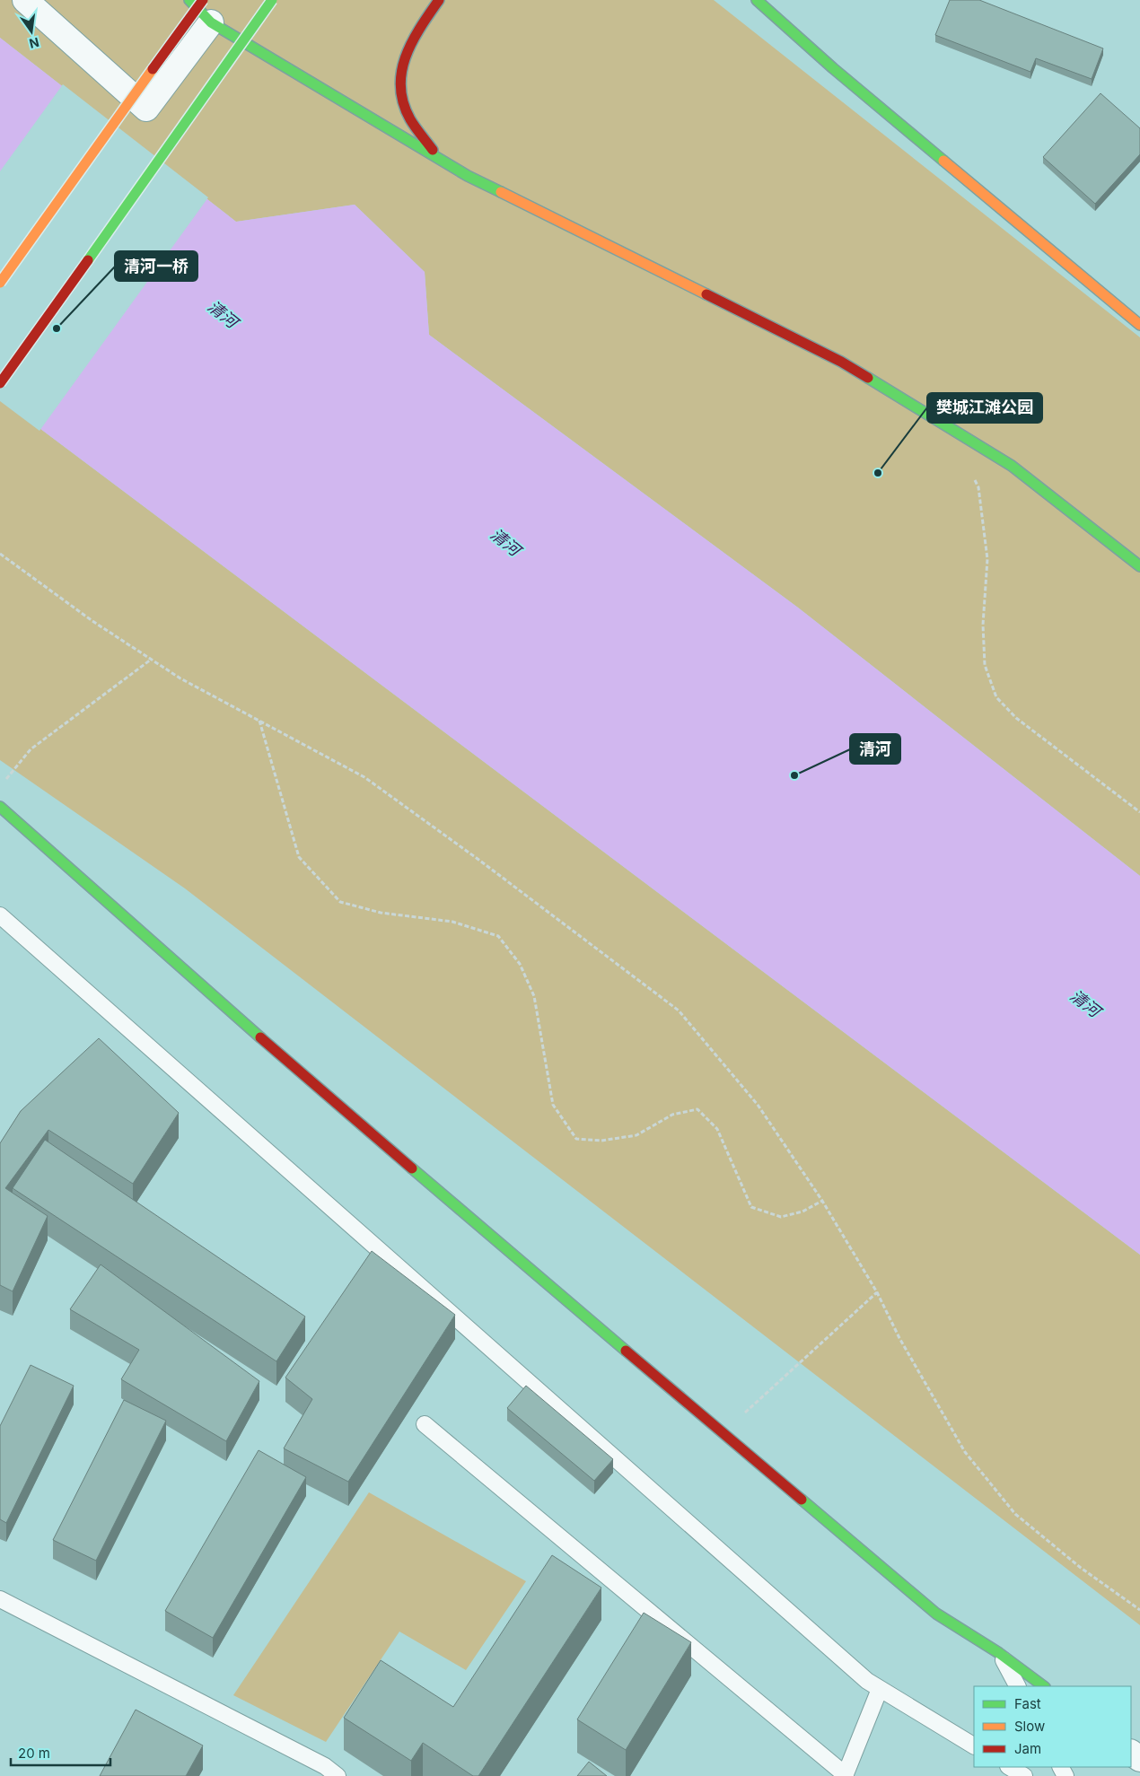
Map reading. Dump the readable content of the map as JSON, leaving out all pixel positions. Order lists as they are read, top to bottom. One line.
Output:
{"water":["清河"],"places":["清河一桥","樊城江滩公园","清河"],"legend":["Fast","Slow","Jam"],"scale_bar":"20 m","north":"bottom"}
